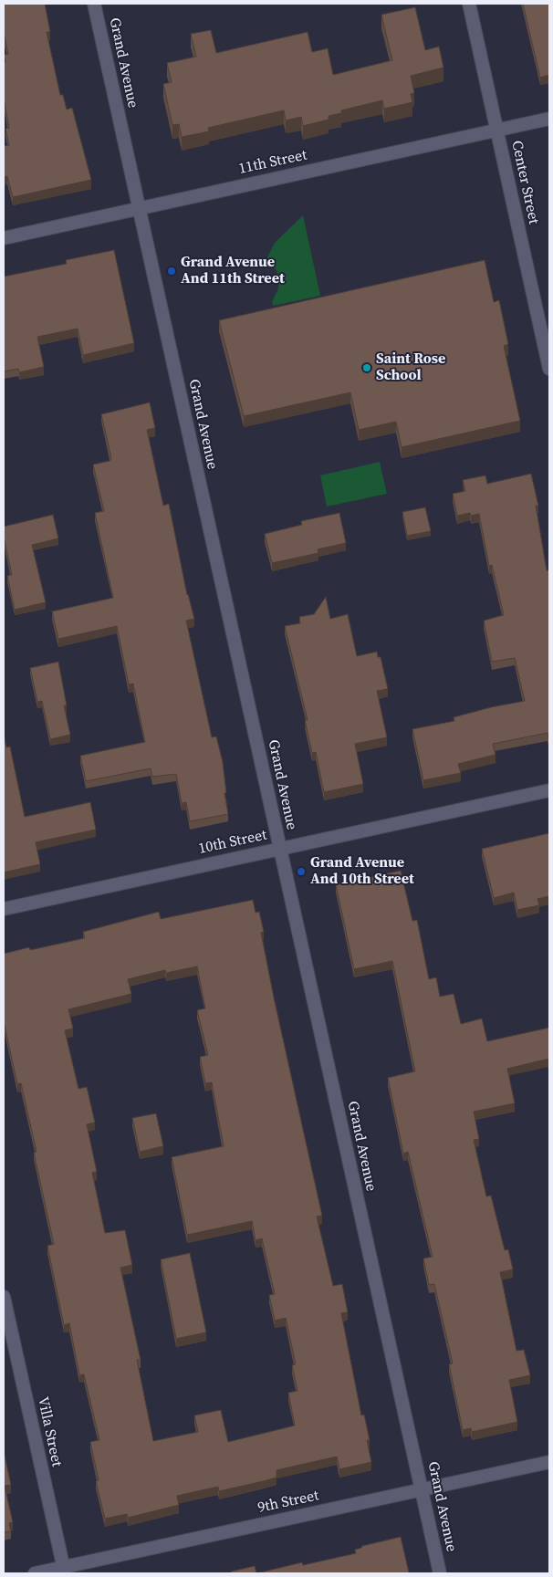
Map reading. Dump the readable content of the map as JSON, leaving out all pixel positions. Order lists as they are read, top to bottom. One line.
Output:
{"streets":{"street":["Grand Avenue","11th Street","Center Street","10th Street","Villa Street","9th Street"]},"crossings":[["Grand Avenue","11th Street"],["Grand Avenue","10th Street"],["Grand Avenue","9th Street"],["11th Street","Center Street"],["Villa Street","9th Street"]],"places":["Grand Avenue And 11th Street","Saint Rose School","Grand Avenue And 10th Street"]}
